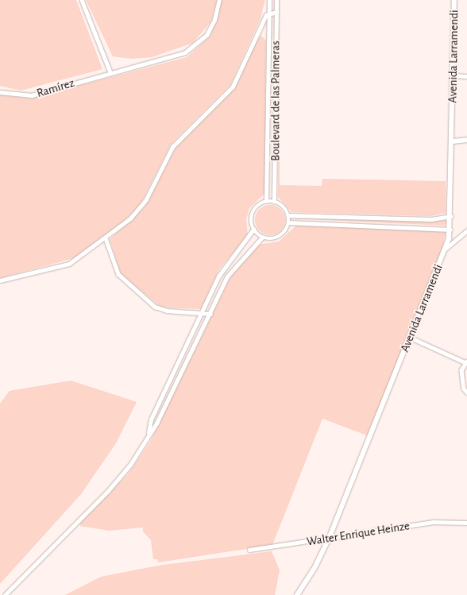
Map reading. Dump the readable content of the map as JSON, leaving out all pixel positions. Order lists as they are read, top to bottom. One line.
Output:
{"streets":{"main road":["Avenida Larramendi"],"street":["Ramírez","Boulevard de las Palmeras","Walter Enrique Heinze"]},"crossings":[["Avenida Larramendi","Walter Enrique Heinze"]]}
